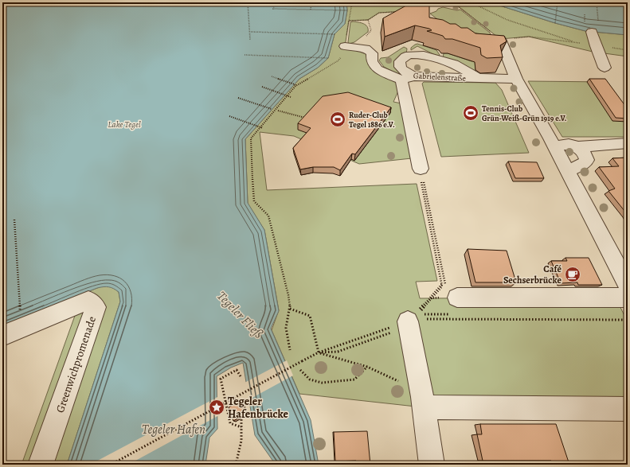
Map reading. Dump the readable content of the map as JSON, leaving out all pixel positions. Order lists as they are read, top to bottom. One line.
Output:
{"streets":{"street":["Gabrielenstraße","Greenwichpromenade"]},"water":["Lake Tegel","Tegeler Fließ","Tegeler Hafen"],"places":{"sports":["Tennis-Club Grün-Weiß-Grün 1919 e.V.","Ruder-Club Tegel 1886 e.V."],"cafe":["Café Sechserbrücke"],"place":["Tegeler Hafenbrücke"]}}
